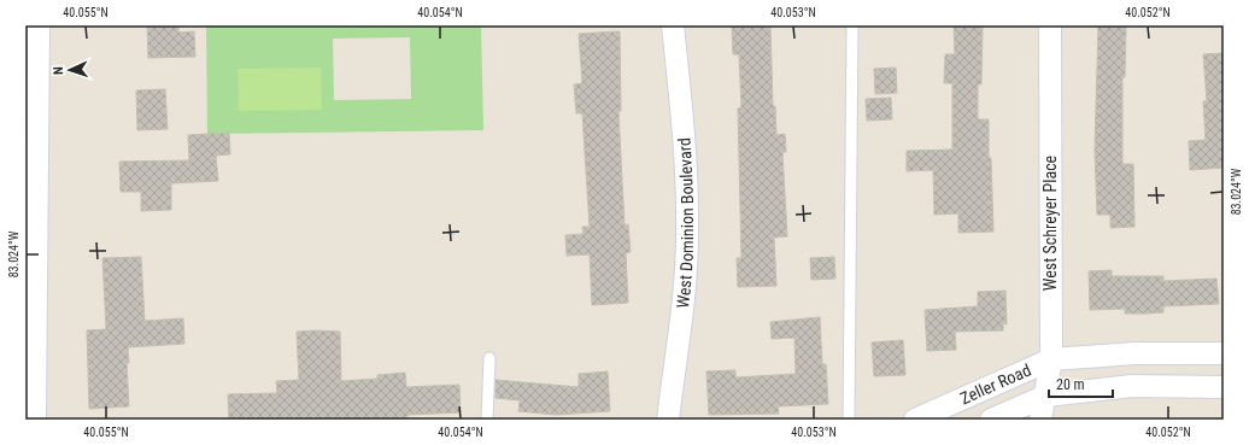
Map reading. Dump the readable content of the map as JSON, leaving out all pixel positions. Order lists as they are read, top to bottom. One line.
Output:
{"streets":{"street":["West Dominion Boulevard","West Schreyer Place","Zeller Road"]},"crossings":[["West Schreyer Place","Zeller Road"]],"scale_bar":"20 m","north":"left","coordinates":["40.055°N","40.054°N","40.053°N","40.052°N","83.024°W"]}
